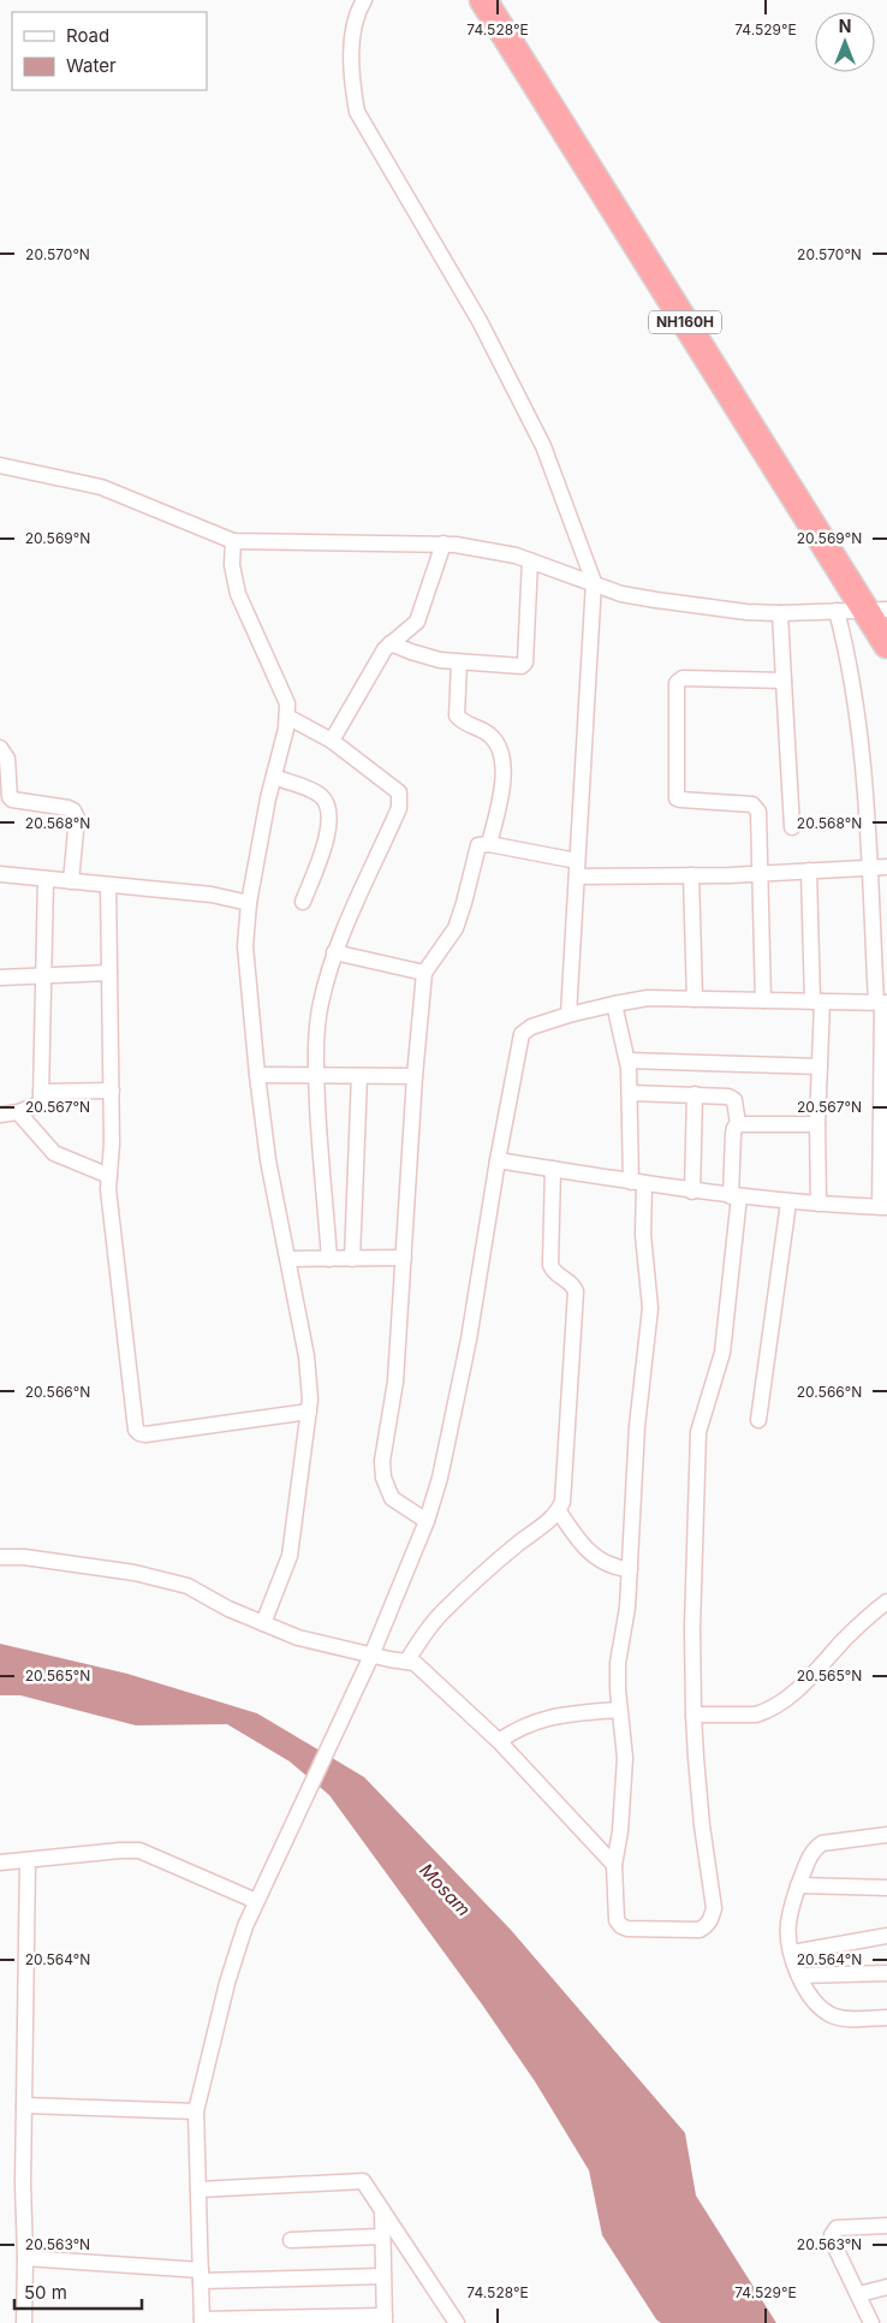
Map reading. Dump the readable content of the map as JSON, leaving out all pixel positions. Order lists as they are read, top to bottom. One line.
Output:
{"streets":{"highway":["NH160H"]},"water":["Mosam"],"legend":["Road","Water"],"scale_bar":"50 m","north":"top","coordinates":["74.528°E","74.529°E","20.570°N","20.569°N","20.568°N","20.567°N","20.566°N","20.565°N","20.564°N","20.563°N"]}
